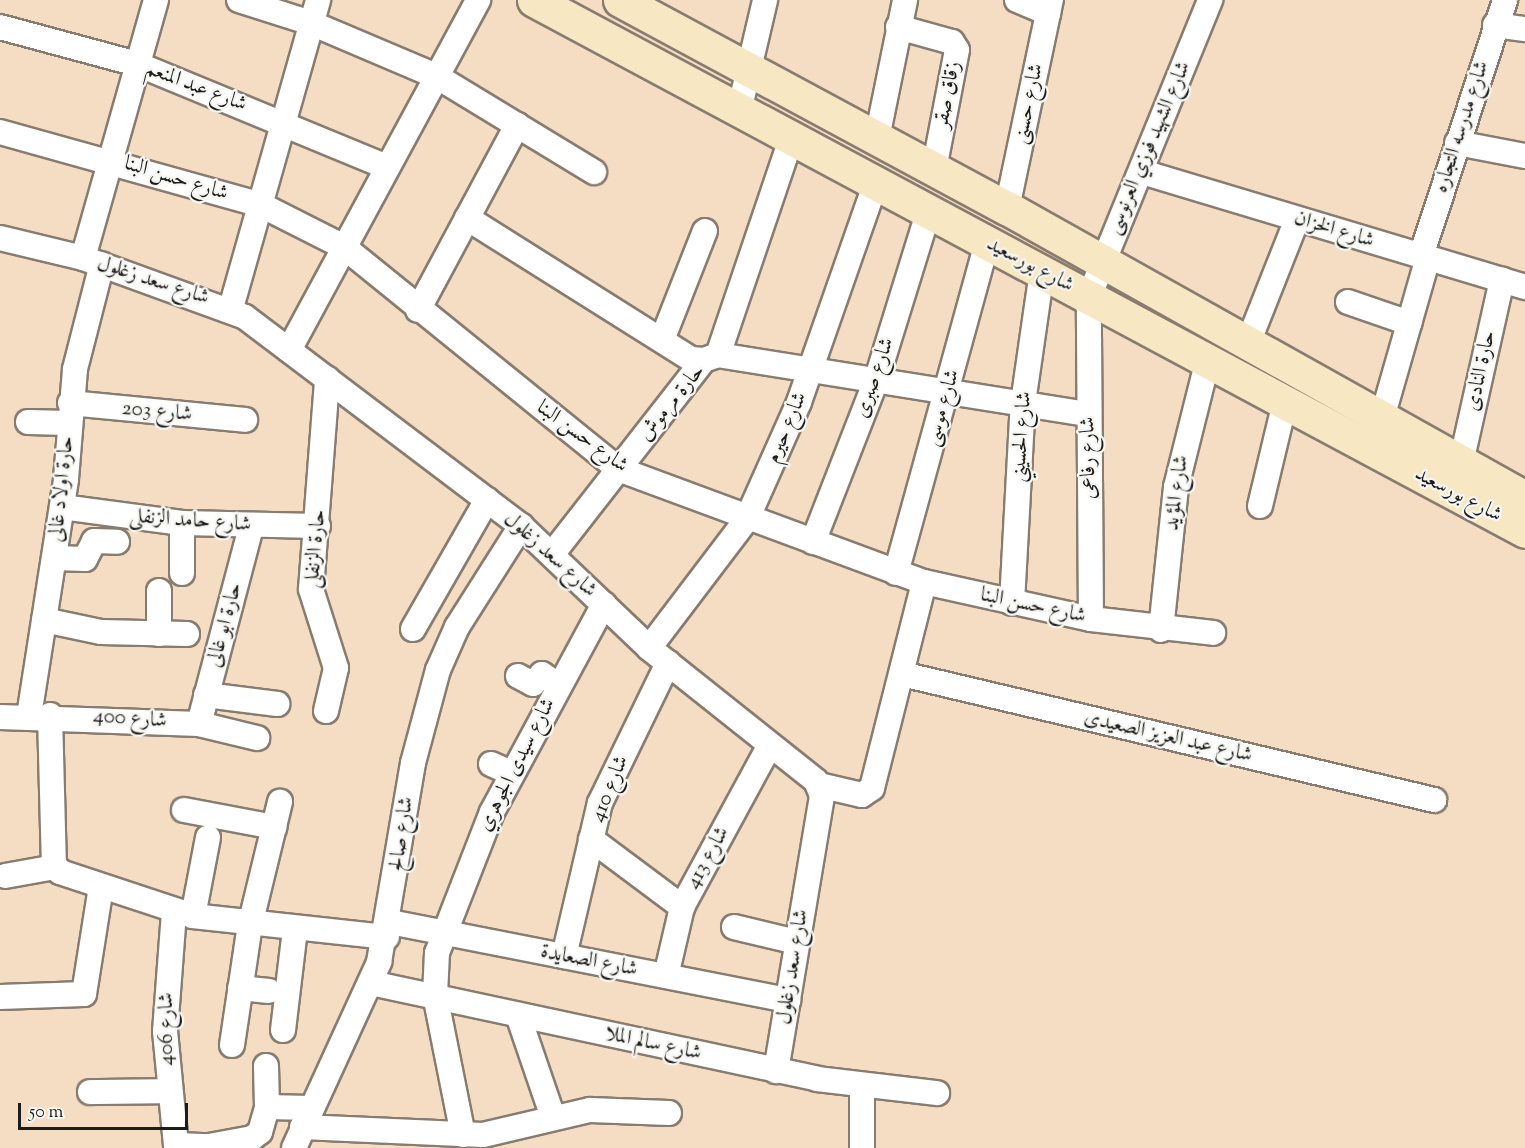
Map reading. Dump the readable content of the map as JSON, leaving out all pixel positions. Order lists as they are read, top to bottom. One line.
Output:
{"streets":{"street":["شارع عبد المنعم","زقاق صقر","شارع حسنى","شارع مدرسه التجاره","شارع الشهيد فوزي العرنوسى","شارع حسن البنا","شارع الخزان","شارع بورسعيد","شارع سعد زغلول","حارة النادى","شارع صبرى","حارة مرموش","شارع موسى","شارع 203","شارع حيرم","شارع الحسيني","شارع رفاعى","حارة اولاد غالى","شارع المؤيد","شارع حامد الزنفلى","حارة الزنفلى","حارة ابو غالى","شارع 400","شارع عبد العزيز الصعيدى","شارع سيدى الجوهري","شارع 410","شارع صالح","شارع 413","شارع الصعايدة","شارع 406","شارع سالم الملا"]},"crossings":[["شارع عبد المنعم","حارة اولاد غالى"],["زقاق صقر","شارع بورسعيد"],["شارع حسنى","شارع بورسعيد"],["شارع مدرسه التجاره","شارع الخزان"],["شارع مدرسه التجاره","شارع بورسعيد"],["شارع الشهيد فوزي العرنوسى","شارع الخزان"],["شارع الشهيد فوزي العرنوسى","شارع بورسعيد"],["شارع الشهيد فوزي العرنوسى","شارع رفاعى"],["شارع حسن البنا","شارع صبرى"],["شارع حسن البنا","حارة مرموش"],["شارع حسن البنا","شارع موسى"],["شارع حسن البنا","شارع حيرم"],["شارع حسن البنا","شارع الحسيني"],["شارع حسن البنا","شارع رفاعى"],["شارع حسن البنا","حارة اولاد غالى"],["شارع حسن البنا","شارع المؤيد"],["شارع الخزان","حارة النادى"],["شارع بورسعيد","حارة النادى"],["شارع بورسعيد","شارع صبرى"],["شارع بورسعيد","حارة مرموش"],["شارع بورسعيد","شارع موسى"],["شارع بورسعيد","شارع حيرم"],["شارع بورسعيد","شارع الحسيني"],["شارع بورسعيد","شارع رفاعى"],["شارع بورسعيد","شارع المؤيد"],["شارع سعد زغلول","حارة مرموش"],["شارع سعد زغلول","شارع حيرم"],["شارع سعد زغلول","حارة اولاد غالى"],["شارع سعد زغلول","حارة الزنفلى"],["شارع سعد زغلول","شارع سيدى الجوهري"],["شارع سعد زغلول","شارع 410"],["شارع سعد زغلول","شارع صالح"],["شارع سعد زغلول","شارع 413"],["شارع سعد زغلول","شارع الصعايدة"],["شارع سعد زغلول","شارع سالم الملا"],["شارع 203","حارة اولاد غالى"],["حارة اولاد غالى","شارع حامد الزنفلى"],["حارة اولاد غالى","شارع 400"],["شارع حامد الزنفلى","حارة الزنفلى"],["شارع حامد الزنفلى","حارة ابو غالى"],["حارة ابو غالى","شارع 400"],["شارع سيدى الجوهري","شارع الصعايدة"],["شارع سيدى الجوهري","شارع سالم الملا"],["شارع 410","شارع الصعايدة"],["شارع صالح","شارع الصعايدة"],["شارع صالح","شارع سالم الملا"],["شارع 413","شارع الصعايدة"]],"scale_bar":"50 m"}
